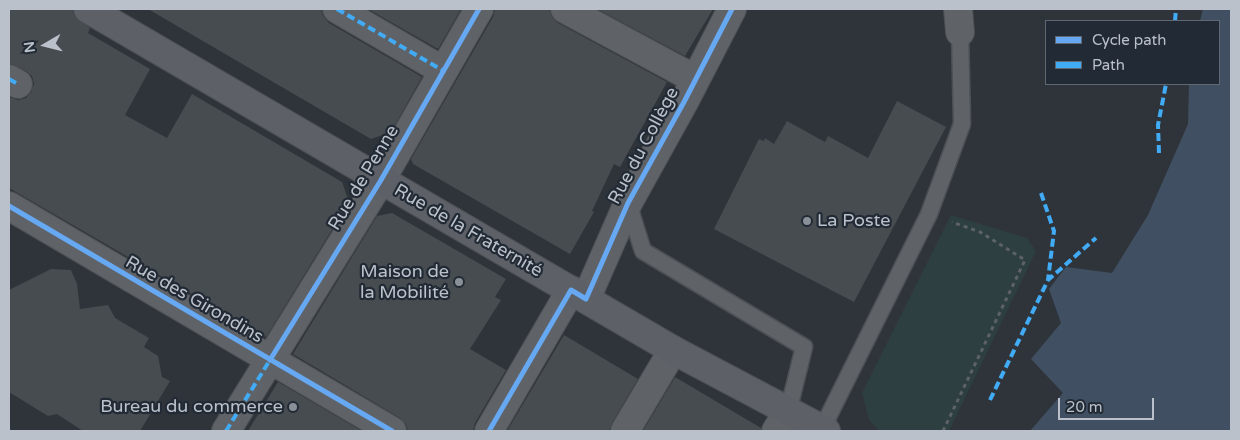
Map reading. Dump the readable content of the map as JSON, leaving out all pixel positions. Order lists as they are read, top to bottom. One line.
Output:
{"streets":{"main road":["Rue de la Fraternité"],"street":["Rue du Collège","Rue de Penne","Rue des Girondins"]},"crossings":[["Rue du Collège","Rue de la Fraternité"],["Rue de Penne","Rue de la Fraternité"],["Rue de Penne","Rue des Girondins"]],"places":["La Poste","Maison de la Mobilité","Bureau du commerce"],"legend":["Cycle path","Path"],"scale_bar":"20 m","north":"left"}
